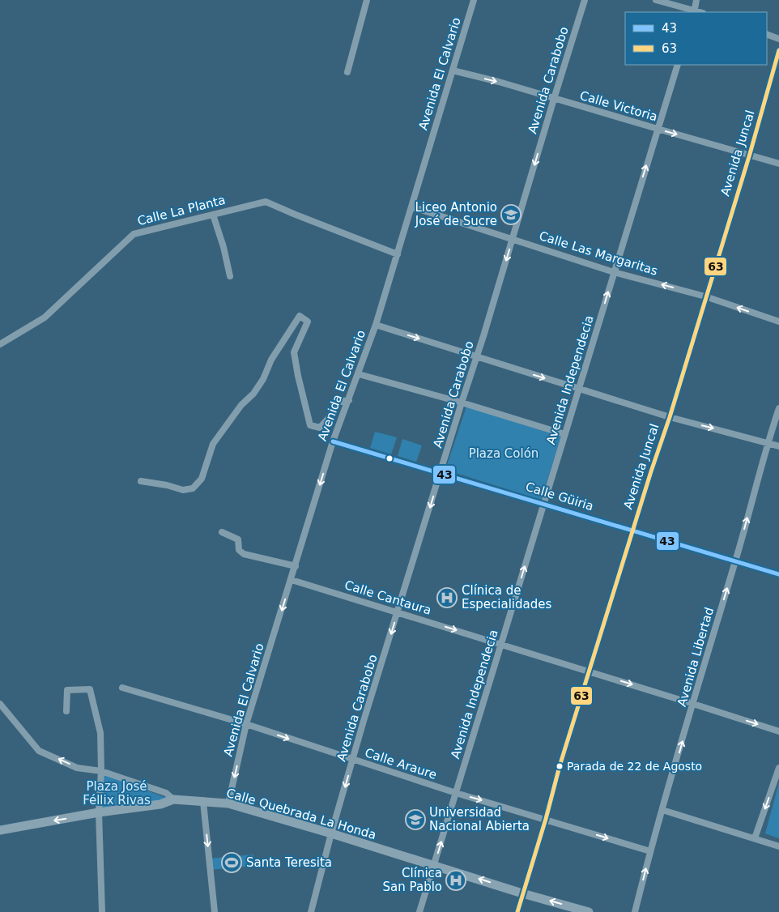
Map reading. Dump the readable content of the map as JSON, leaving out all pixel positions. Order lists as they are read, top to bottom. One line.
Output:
{"streets":{"main road":["Calle Quebrada La Honda"],"street":["Avenida El Calvario","Avenida Carabobo","Calle Victoria","Avenida Juncal","Calle La Planta","Calle Las Margaritas","Avenida Independecia","Calle Güiria","Calle Cantaura","Avenida Libertad","Calle Araure"]},"crossings":[["Avenida El Calvario","Calle Victoria"],["Avenida El Calvario","Calle La Planta"],["Avenida El Calvario","Calle Las Margaritas"],["Avenida El Calvario","Calle Güiria"],["Avenida El Calvario","Calle Cantaura"],["Avenida El Calvario","Calle Araure"],["Avenida El Calvario","Calle Quebrada La Honda"],["Avenida Carabobo","Calle Victoria"],["Avenida Carabobo","Calle Las Margaritas"],["Avenida Carabobo","Calle Güiria"],["Avenida Carabobo","Calle Cantaura"],["Avenida Carabobo","Calle Araure"],["Avenida Carabobo","Calle Quebrada La Honda"],["Calle Victoria","Avenida Juncal"],["Calle Victoria","Avenida Independecia"],["Avenida Juncal","Calle Las Margaritas"],["Avenida Juncal","Calle Güiria"],["Avenida Juncal","Calle Cantaura"],["Avenida Juncal","Calle Araure"],["Avenida Juncal","Calle Quebrada La Honda"],["Calle Las Margaritas","Avenida Independecia"],["Avenida Independecia","Calle Güiria"],["Avenida Independecia","Calle Cantaura"],["Avenida Independecia","Calle Araure"],["Avenida Independecia","Calle Quebrada La Honda"],["Calle Güiria","Avenida Libertad"],["Calle Cantaura","Avenida Libertad"],["Avenida Libertad","Calle Araure"]],"one_way":["Avenida El Calvario","Avenida Carabobo","Calle Victoria","Calle Las Margaritas","Avenida Independecia","Calle Cantaura","Avenida Libertad","Calle Araure","Calle Quebrada La Honda"],"parks":["Plaza Colón","Plaza José Féllix Rivas"],"places":{"school or university":["Liceo Antonio José de Sucre","Universidad Nacional Abierta"],"hospital":["Clínica de Especialidades","Clínica San Pablo"],"other":["Parada de 22 de Agosto"],"sports":["Santa Teresita"]},"lines":["transit line 63","transit line 43"],"legend":["43","63"]}
